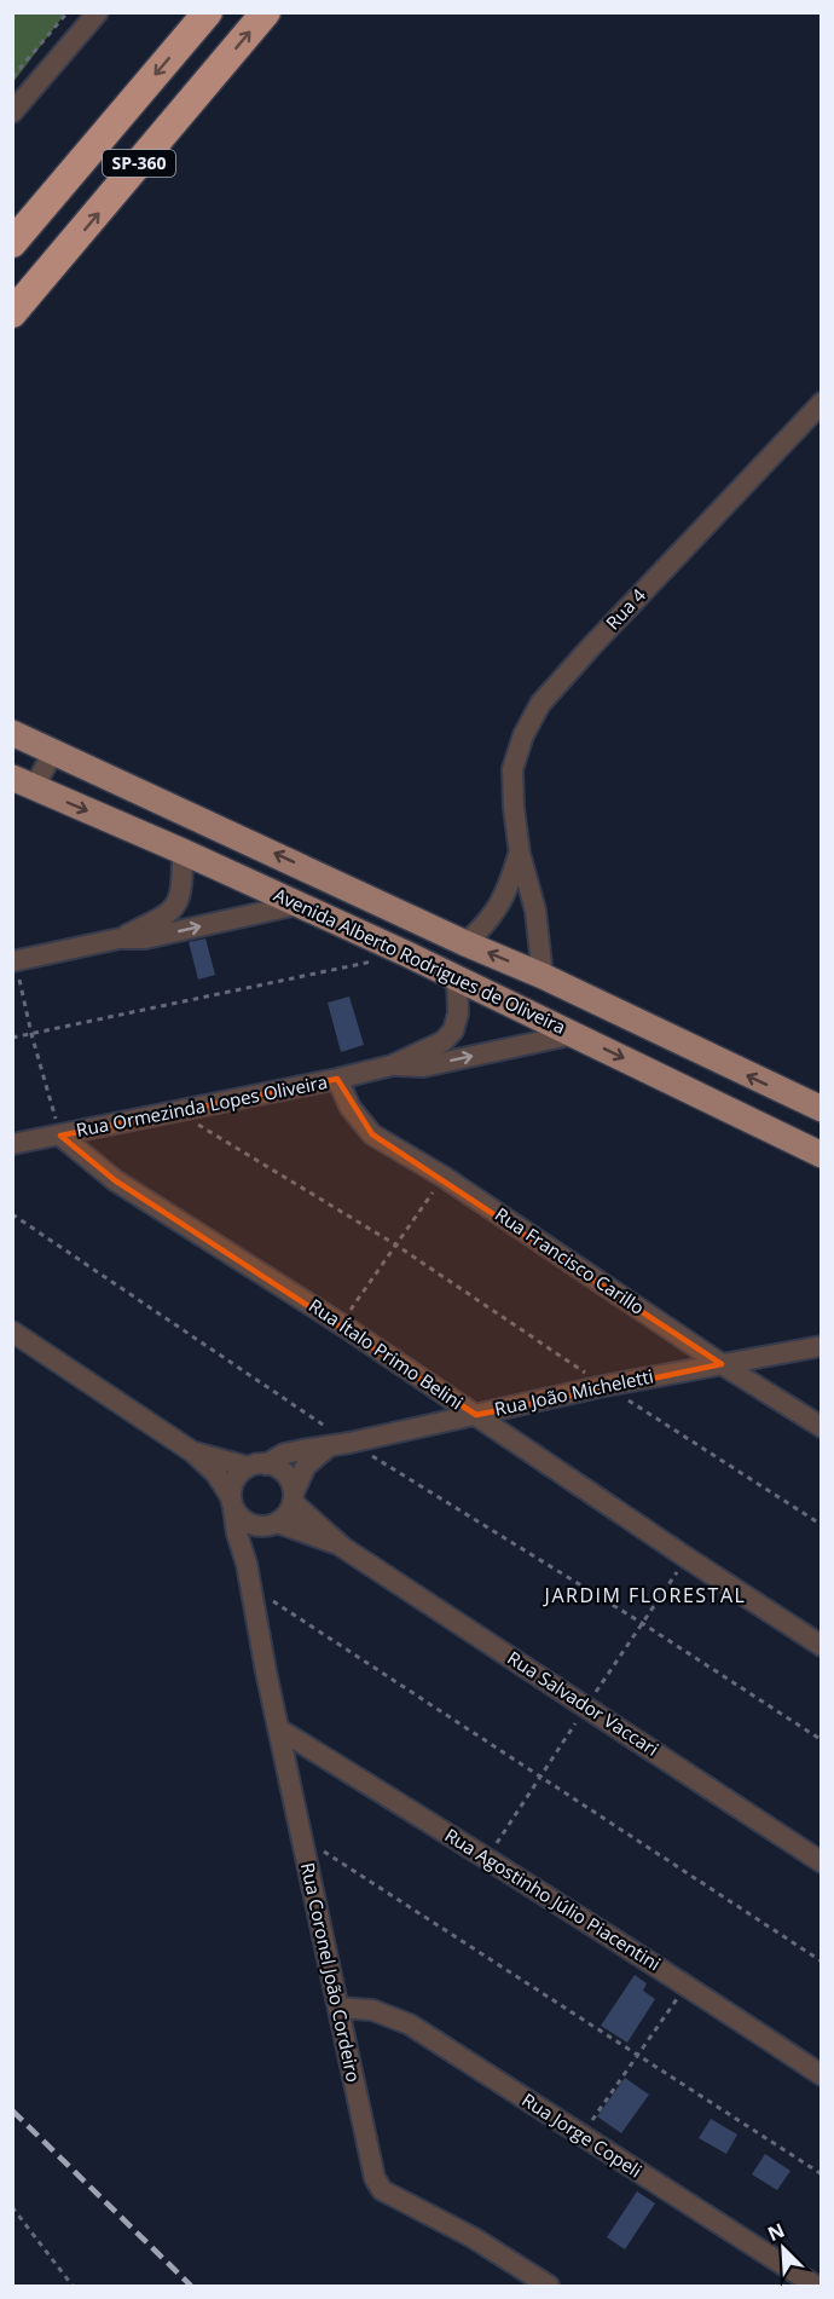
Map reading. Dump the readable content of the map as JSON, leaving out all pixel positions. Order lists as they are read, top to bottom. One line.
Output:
{"streets":{"highway":["SP-360"],"main road":["Avenida Alberto Rodrigues de Oliveira"],"street":["Rua 4","Rua Ormezinda Lopes Oliveira","Rua Francisco Carillo","Rua Ítalo Primo Belini","Rua João Micheletti","Rua Salvador Vaccari","Rua Agostinho Júlio Piacentini","Rua Coronel João Cordeiro","Rua Jorge Copeli"]},"crossings":[["Rua 4","Avenida Alberto Rodrigues de Oliveira"],["Avenida Alberto Rodrigues de Oliveira","Rua Ormezinda Lopes Oliveira"],["Rua Ormezinda Lopes Oliveira","Rua Francisco Carillo"],["Rua Ormezinda Lopes Oliveira","Rua Ítalo Primo Belini"],["Rua Francisco Carillo","Rua João Micheletti"],["Rua Ítalo Primo Belini","Rua João Micheletti"],["Rua João Micheletti","Rua Salvador Vaccari"],["Rua João Micheletti","Rua Coronel João Cordeiro"],["Rua Salvador Vaccari","Rua Coronel João Cordeiro"],["Rua Agostinho Júlio Piacentini","Rua Coronel João Cordeiro"],["Rua Coronel João Cordeiro","Rua Jorge Copeli"]],"districts":["JARDIM FLORESTAL"],"north":"top left"}
